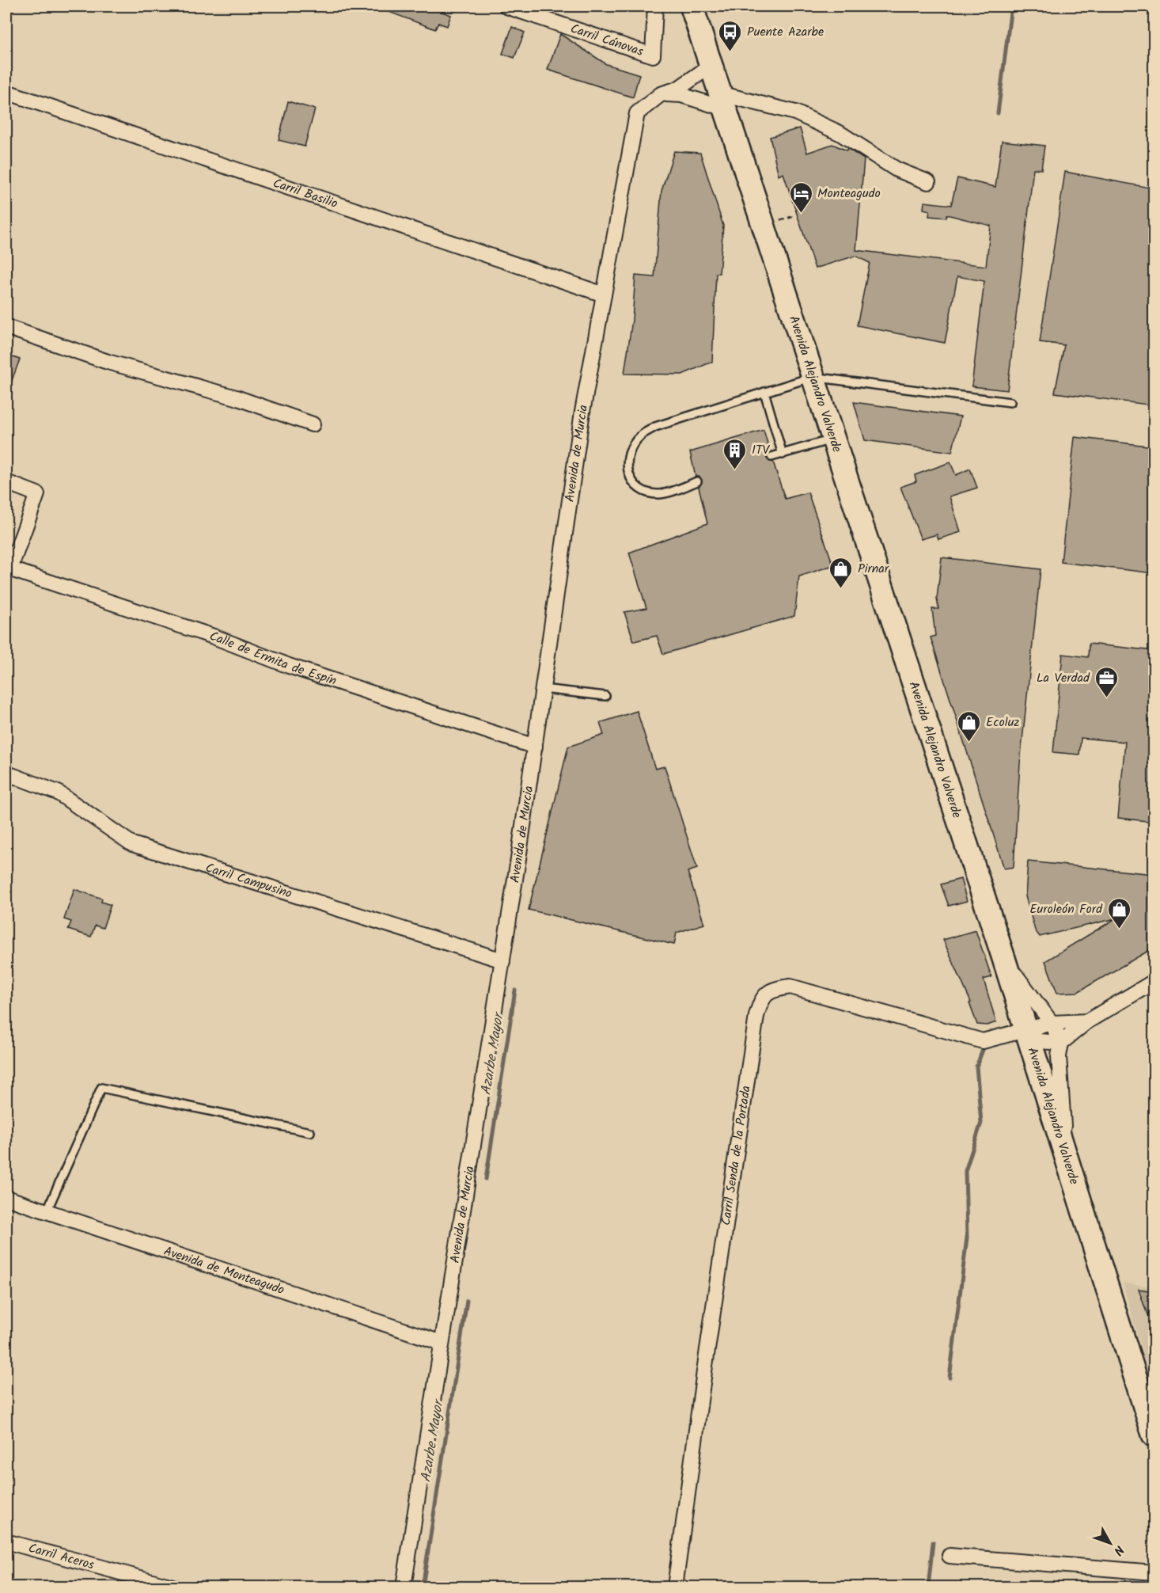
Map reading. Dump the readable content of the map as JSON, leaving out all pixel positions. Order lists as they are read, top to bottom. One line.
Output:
{"streets":{"main road":["Avenida Alejandro Valverde"],"street":["Carril Cánovas","Carril Basilio","Avenida de Murcia","Calle de Ermita de Espín","Carril Campusino","Carril Senda de la Portada","Avenida de Monteagudo","Carril Aceros"]},"crossings":[["Carril Basilio","Avenida de Murcia"],["Avenida Alejandro Valverde","Avenida de Murcia"],["Avenida Alejandro Valverde","Carril Senda de la Portada"],["Avenida de Murcia","Calle de Ermita de Espín"],["Avenida de Murcia","Carril Campusino"],["Avenida de Murcia","Avenida de Monteagudo"]],"water":["Azarbe Mayor"],"places":{"bus stop":["Puente Azarbe"],"hotel":["Monteagudo"],"building":["ITV"],"shop":["Pirnar","Ecoluz","Euroleón Ford"],"office":["La Verdad"]},"north":"bottom right"}
